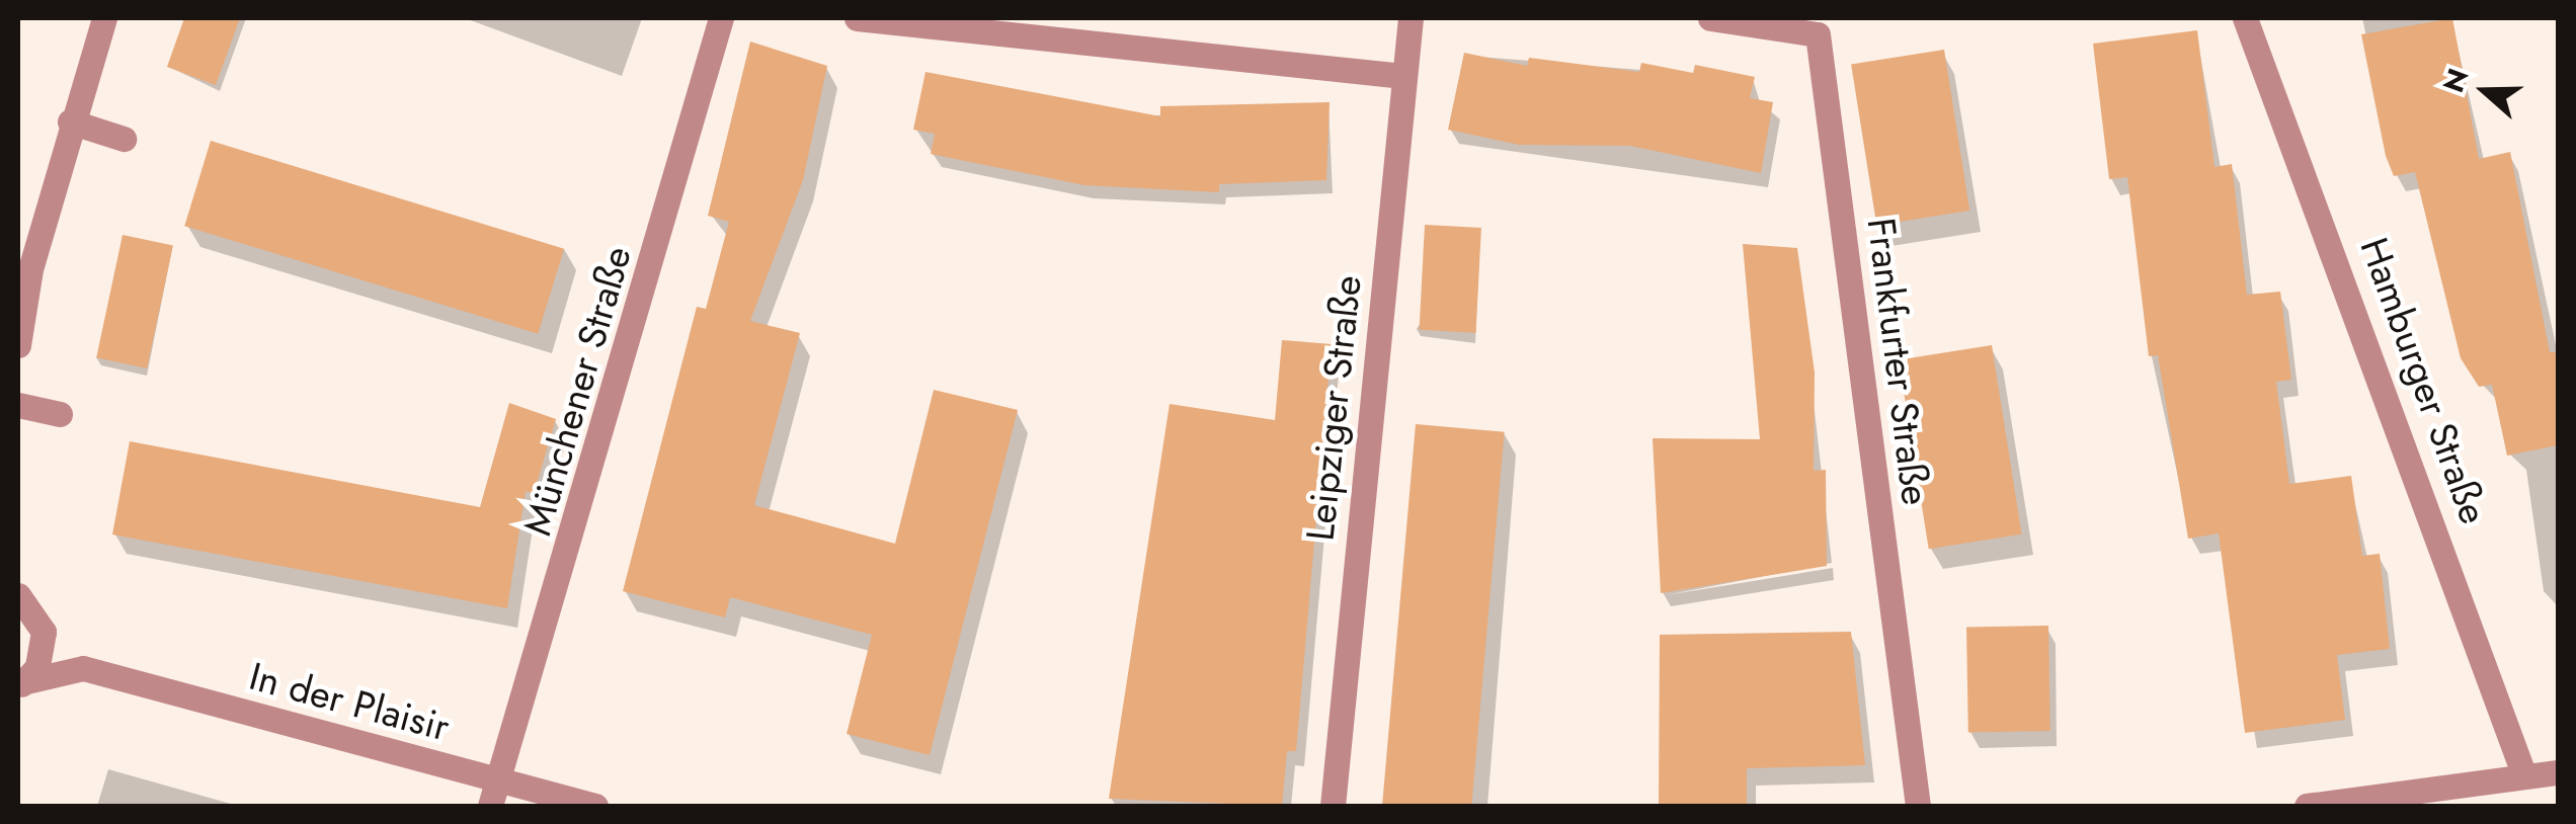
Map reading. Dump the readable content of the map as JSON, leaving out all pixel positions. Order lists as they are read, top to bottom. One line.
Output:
{"streets":{"street":["Frankfurter Straße","Hamburger Straße","Münchener Straße","Leipziger Straße","In der Plaisir"]},"crossings":[["Münchener Straße","In der Plaisir"]],"north":"left"}
